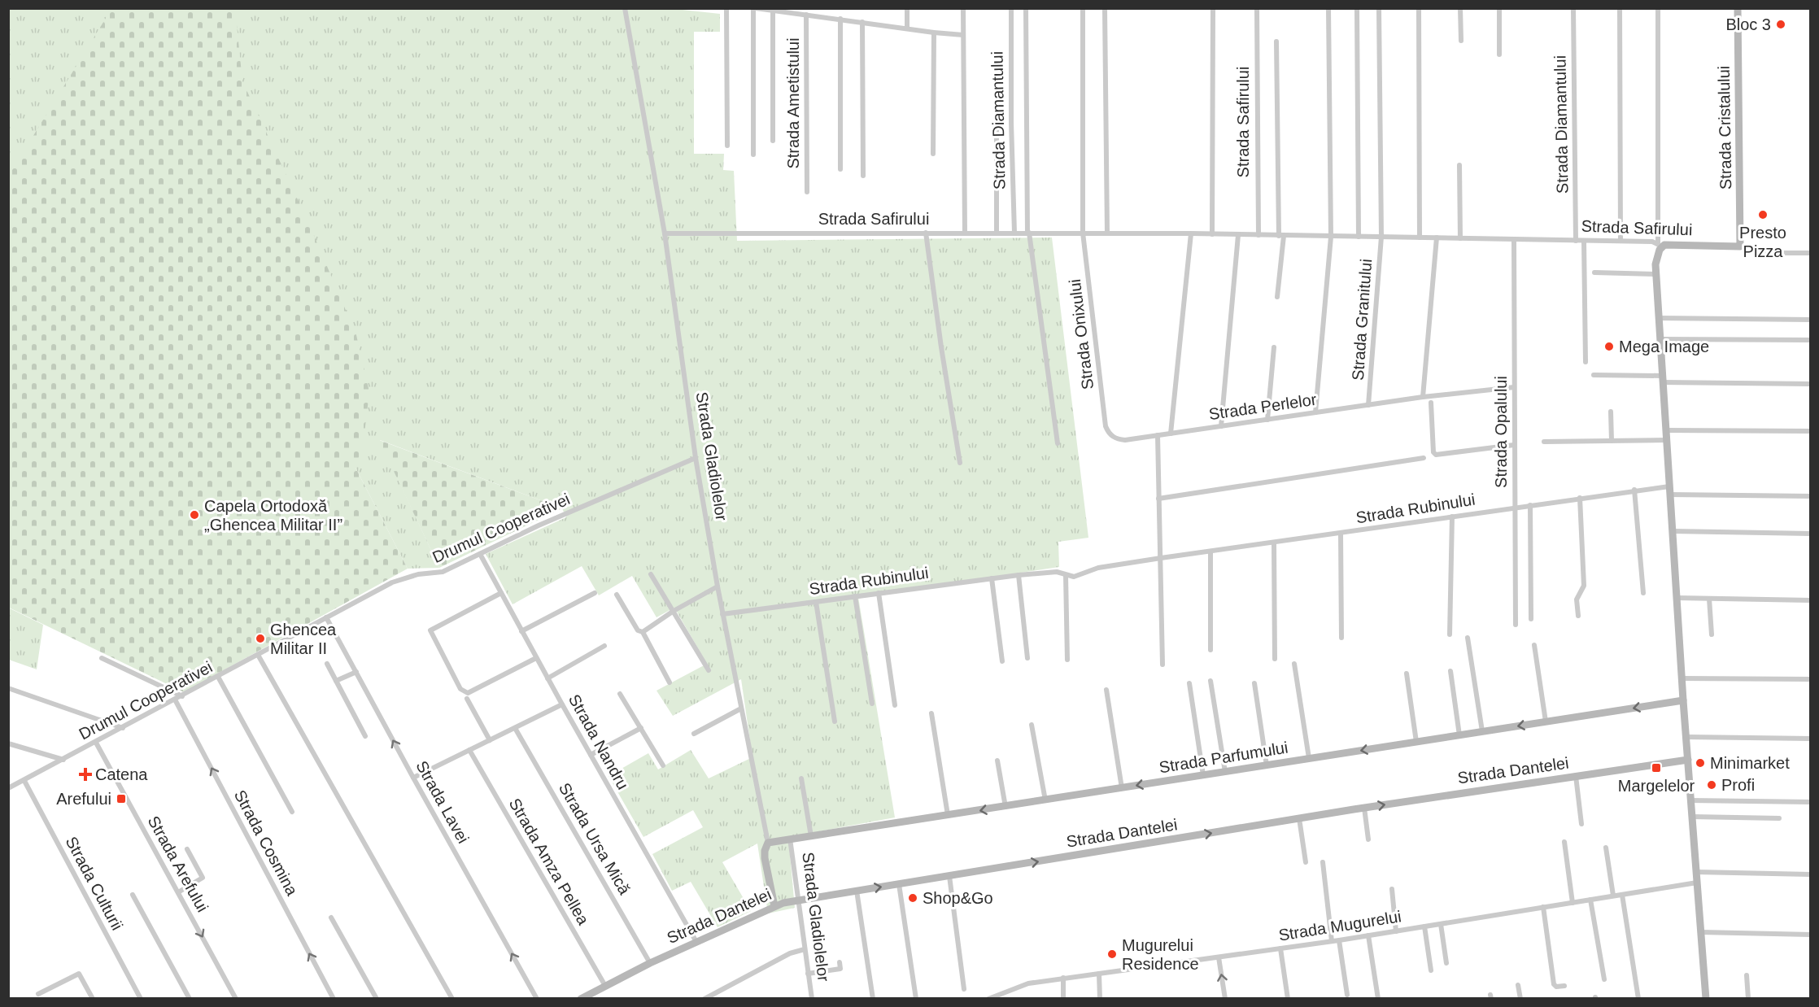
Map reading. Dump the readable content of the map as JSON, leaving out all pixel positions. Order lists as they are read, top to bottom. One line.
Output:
{"streets":{"street":["Strada Ametistului","Strada Diamantului","Strada Safirului","Strada Cristalului","Strada Granitului","Strada Onixului","Strada Perlelor","Strada Opalului","Strada Gladiolelor","Strada Rubinului","Drumul Cooperativei","Strada Nandru","Strada Parfumului","Strada Dantelei","Strada Lavei","Strada Ursa Mică","Strada Cosmina","Strada Amza Pellea","Strada Arefului","Strada Culturii","Strada Mugurelui"]},"crossings":[["Strada Diamantului","Strada Safirului"],["Strada Safirului","Strada Cristalului"],["Strada Safirului","Strada Granitului"],["Strada Safirului","Strada Onixului"],["Strada Safirului","Strada Opalului"],["Strada Safirului","Strada Gladiolelor"],["Strada Granitului","Strada Perlelor"],["Strada Onixului","Strada Perlelor"],["Strada Perlelor","Strada Opalului"],["Strada Opalului","Strada Rubinului"],["Strada Gladiolelor","Strada Rubinului"],["Strada Gladiolelor","Drumul Cooperativei"],["Strada Gladiolelor","Strada Parfumului"],["Strada Gladiolelor","Strada Dantelei"],["Drumul Cooperativei","Strada Nandru"],["Drumul Cooperativei","Strada Lavei"],["Drumul Cooperativei","Strada Cosmina"],["Drumul Cooperativei","Strada Arefului"],["Drumul Cooperativei","Strada Culturii"],["Strada Nandru","Strada Dantelei"],["Strada Dantelei","Strada Ursa Mică"],["Strada Dantelei","Strada Amza Pellea"]],"one_way":["Strada Parfumului","Strada Dantelei","Strada Lavei","Strada Cosmina"],"places":{"other":["Bloc 3","Presto Pizza","Mega Image","Capela Ortodoxă „Ghencea Militar II”","Ghencea Militar II","Minimarket","Profi","Shop&Go","Mugurelui Residence"],"transit":["Margelelor","Arefului"],"health":["Catena"]}}
